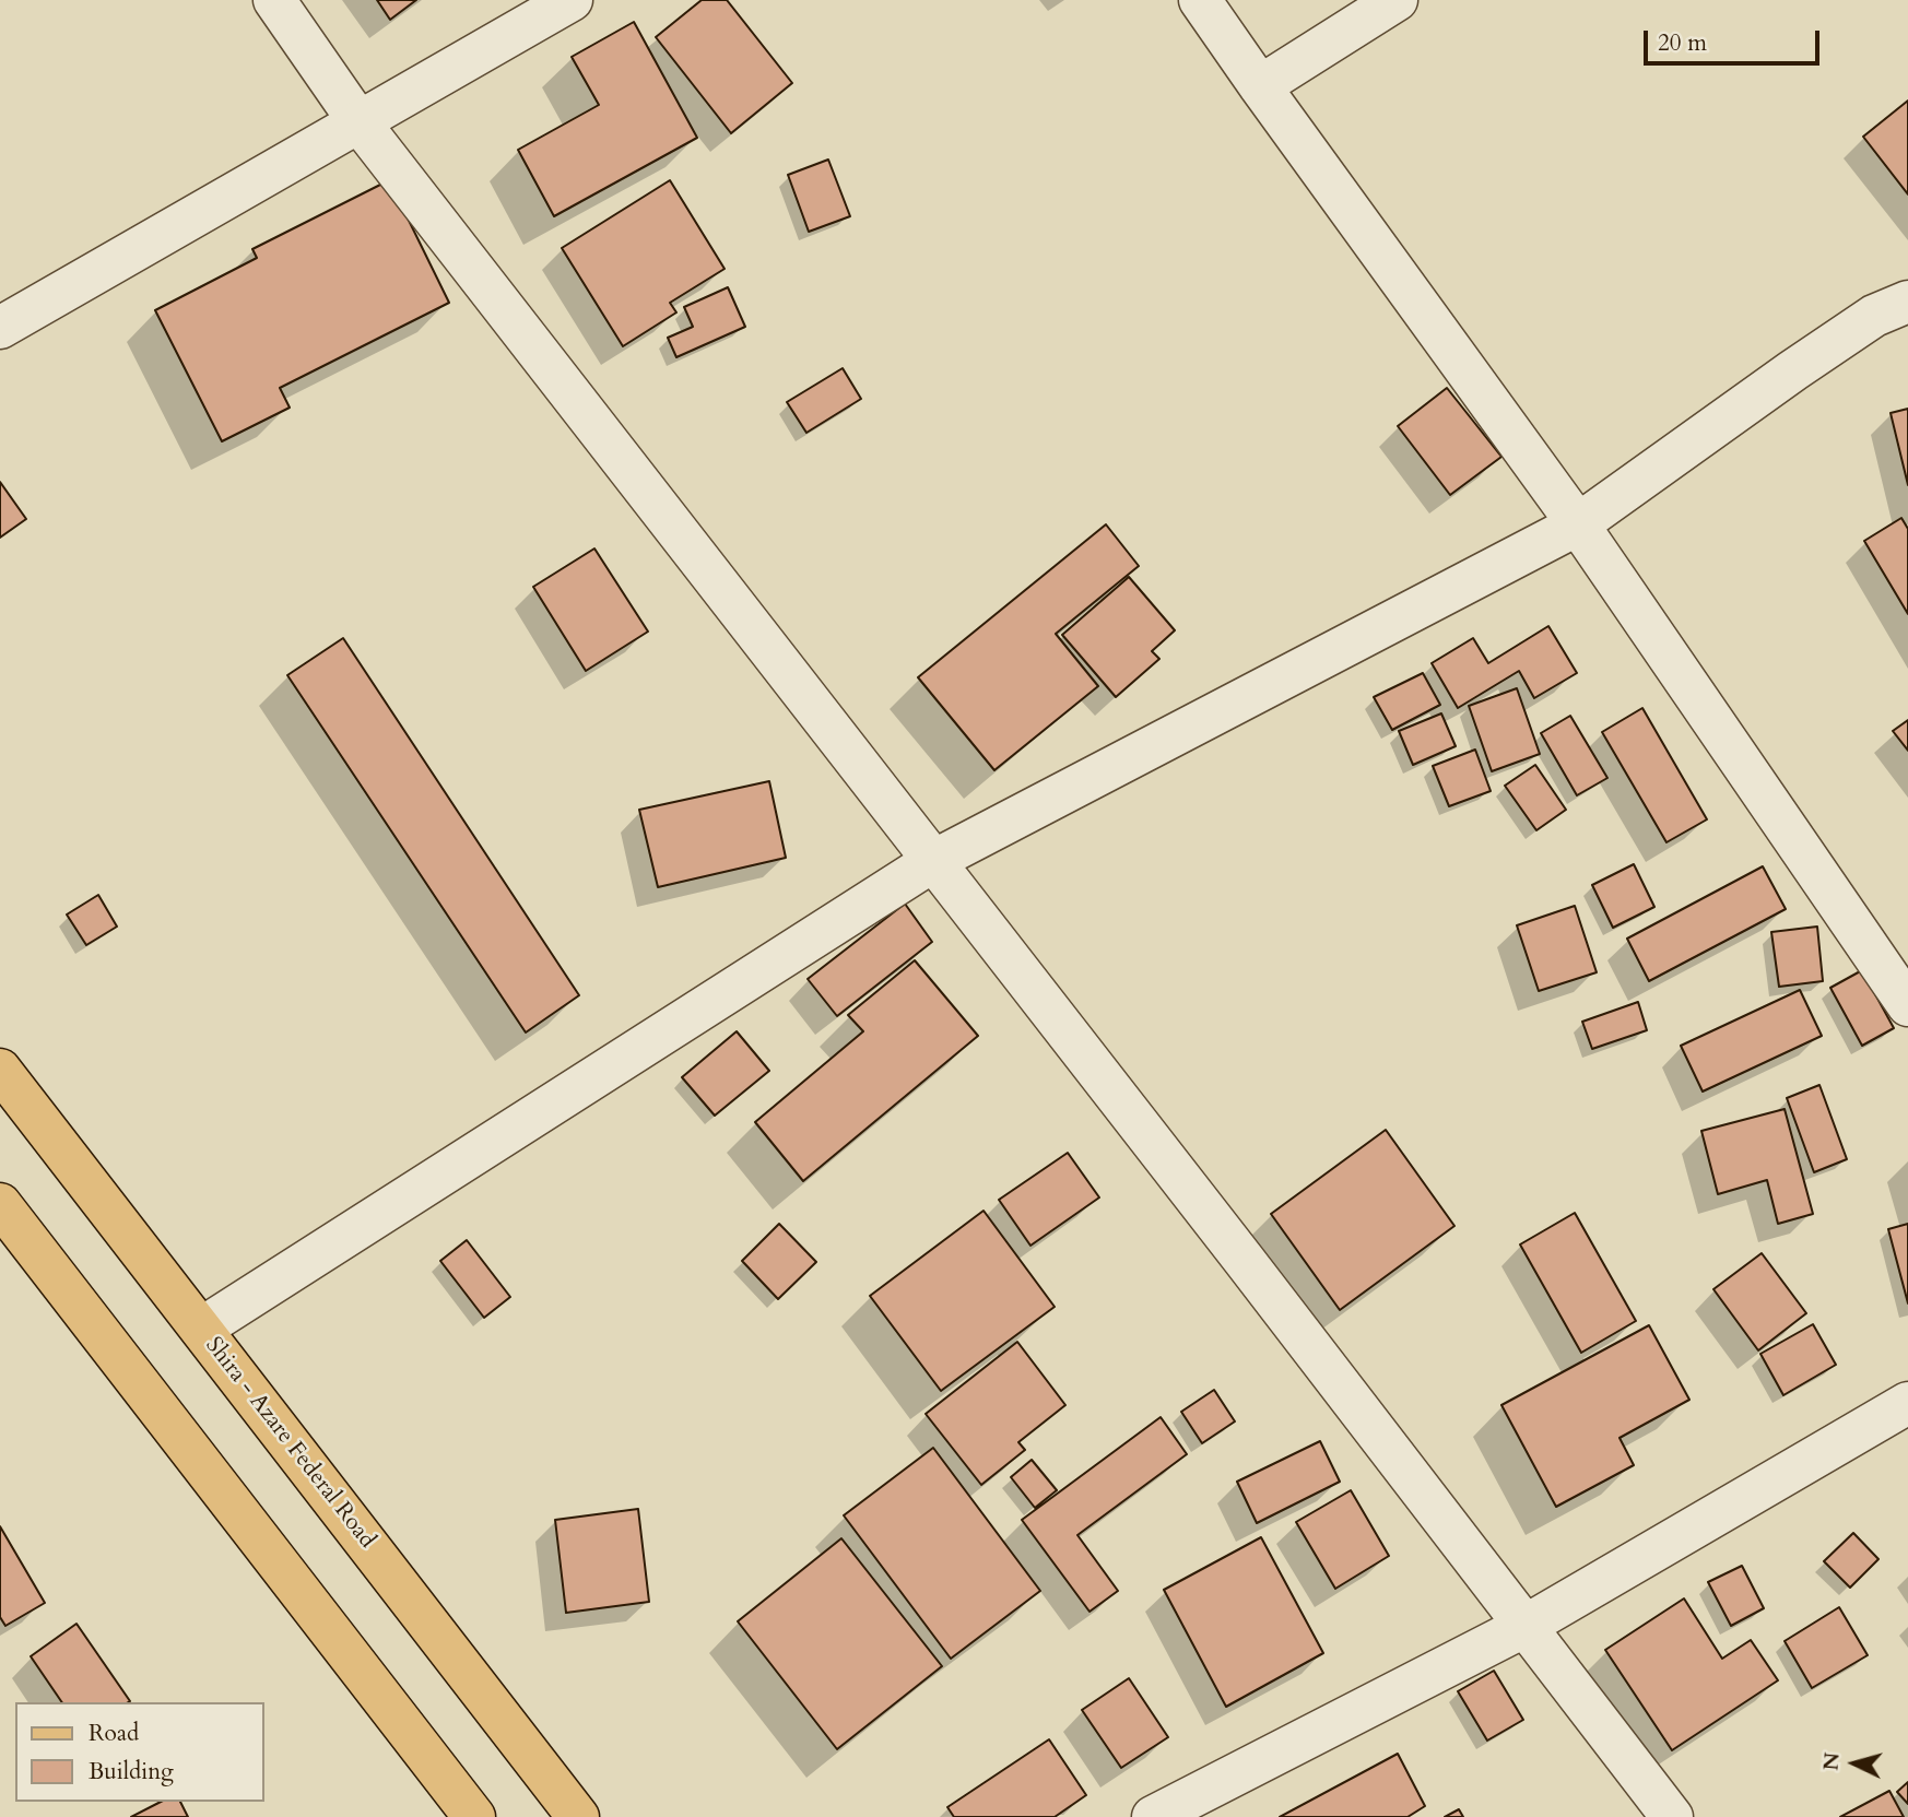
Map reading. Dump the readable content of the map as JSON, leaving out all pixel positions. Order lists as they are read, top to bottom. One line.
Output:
{"streets":{"main road":["Shira - Azare Federal Road"]},"legend":["Road","Building"],"scale_bar":"20 m","north":"left"}
